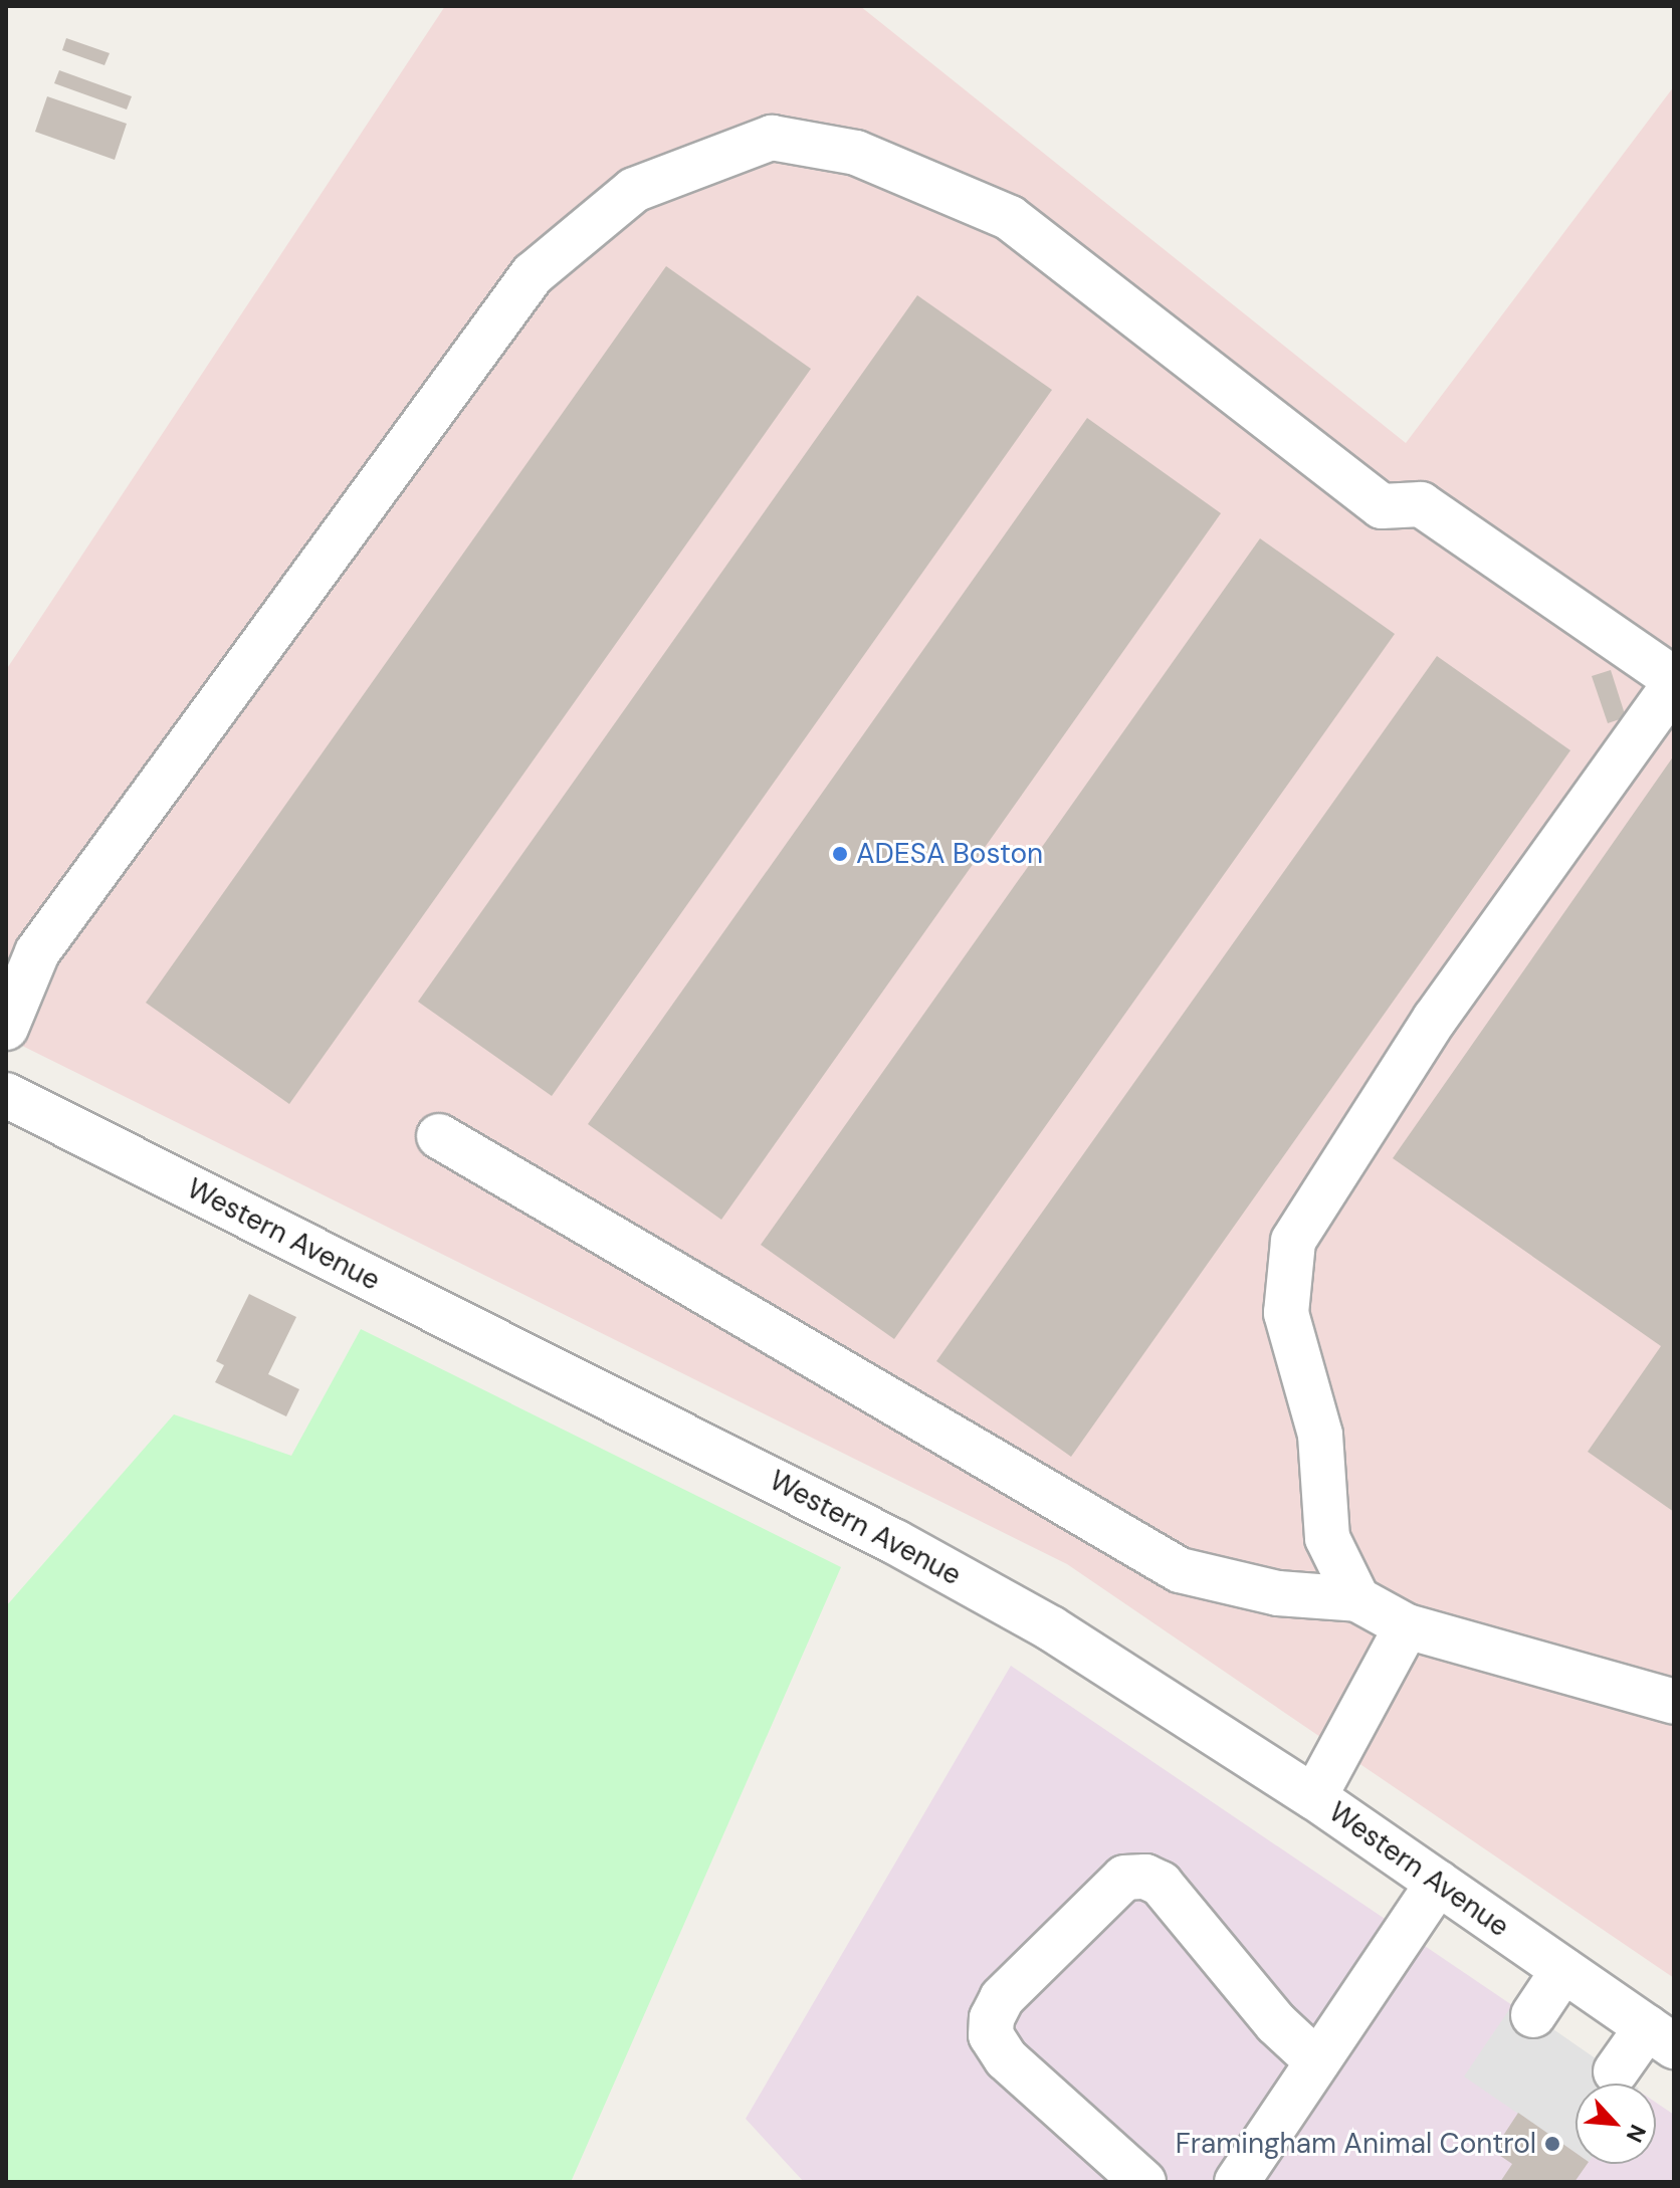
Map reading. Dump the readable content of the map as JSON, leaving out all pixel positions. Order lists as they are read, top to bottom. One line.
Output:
{"streets":{"street":["Western Avenue"]},"places":["ADESA Boston","Framingham Animal Control"],"north":"bottom right"}
